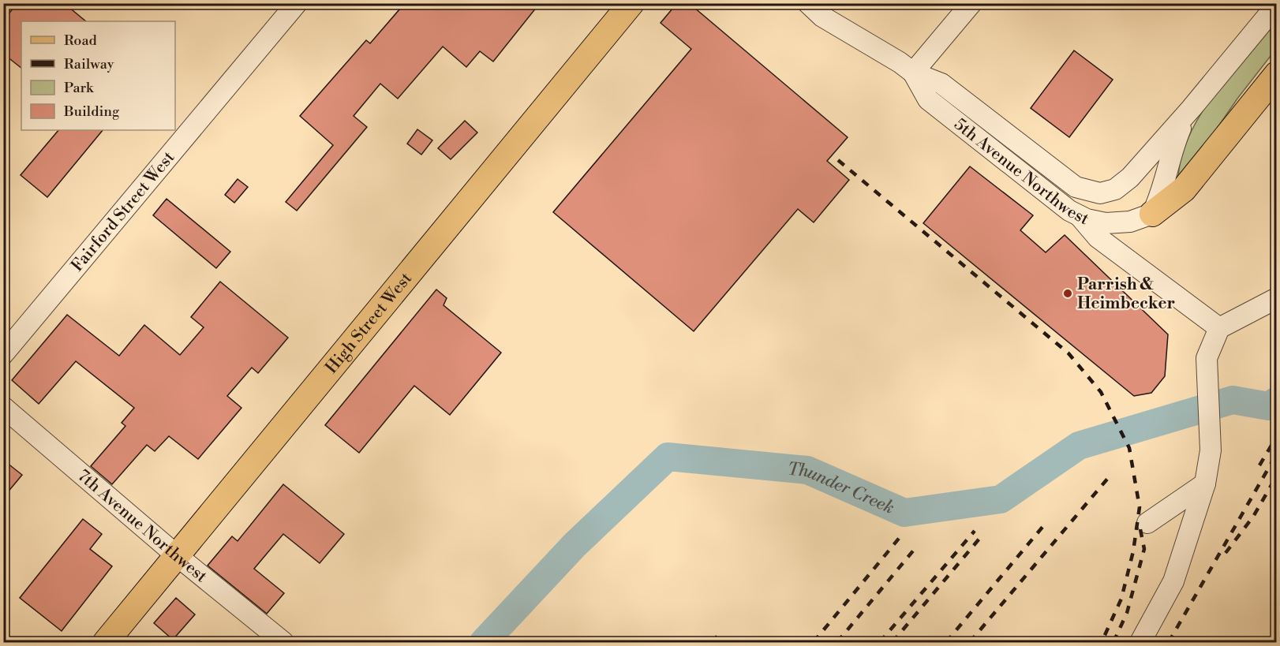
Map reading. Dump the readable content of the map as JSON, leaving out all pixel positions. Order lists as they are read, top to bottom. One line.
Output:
{"streets":{"main road":["High Street West"],"street":["5th Avenue Northwest","Fairford Street West","7th Avenue Northwest"]},"crossings":[["High Street West","7th Avenue Northwest"]],"water":["Thunder Creek"],"places":["Parrish & Heimbecker"],"legend":["Road","Railway","Park","Building"]}
